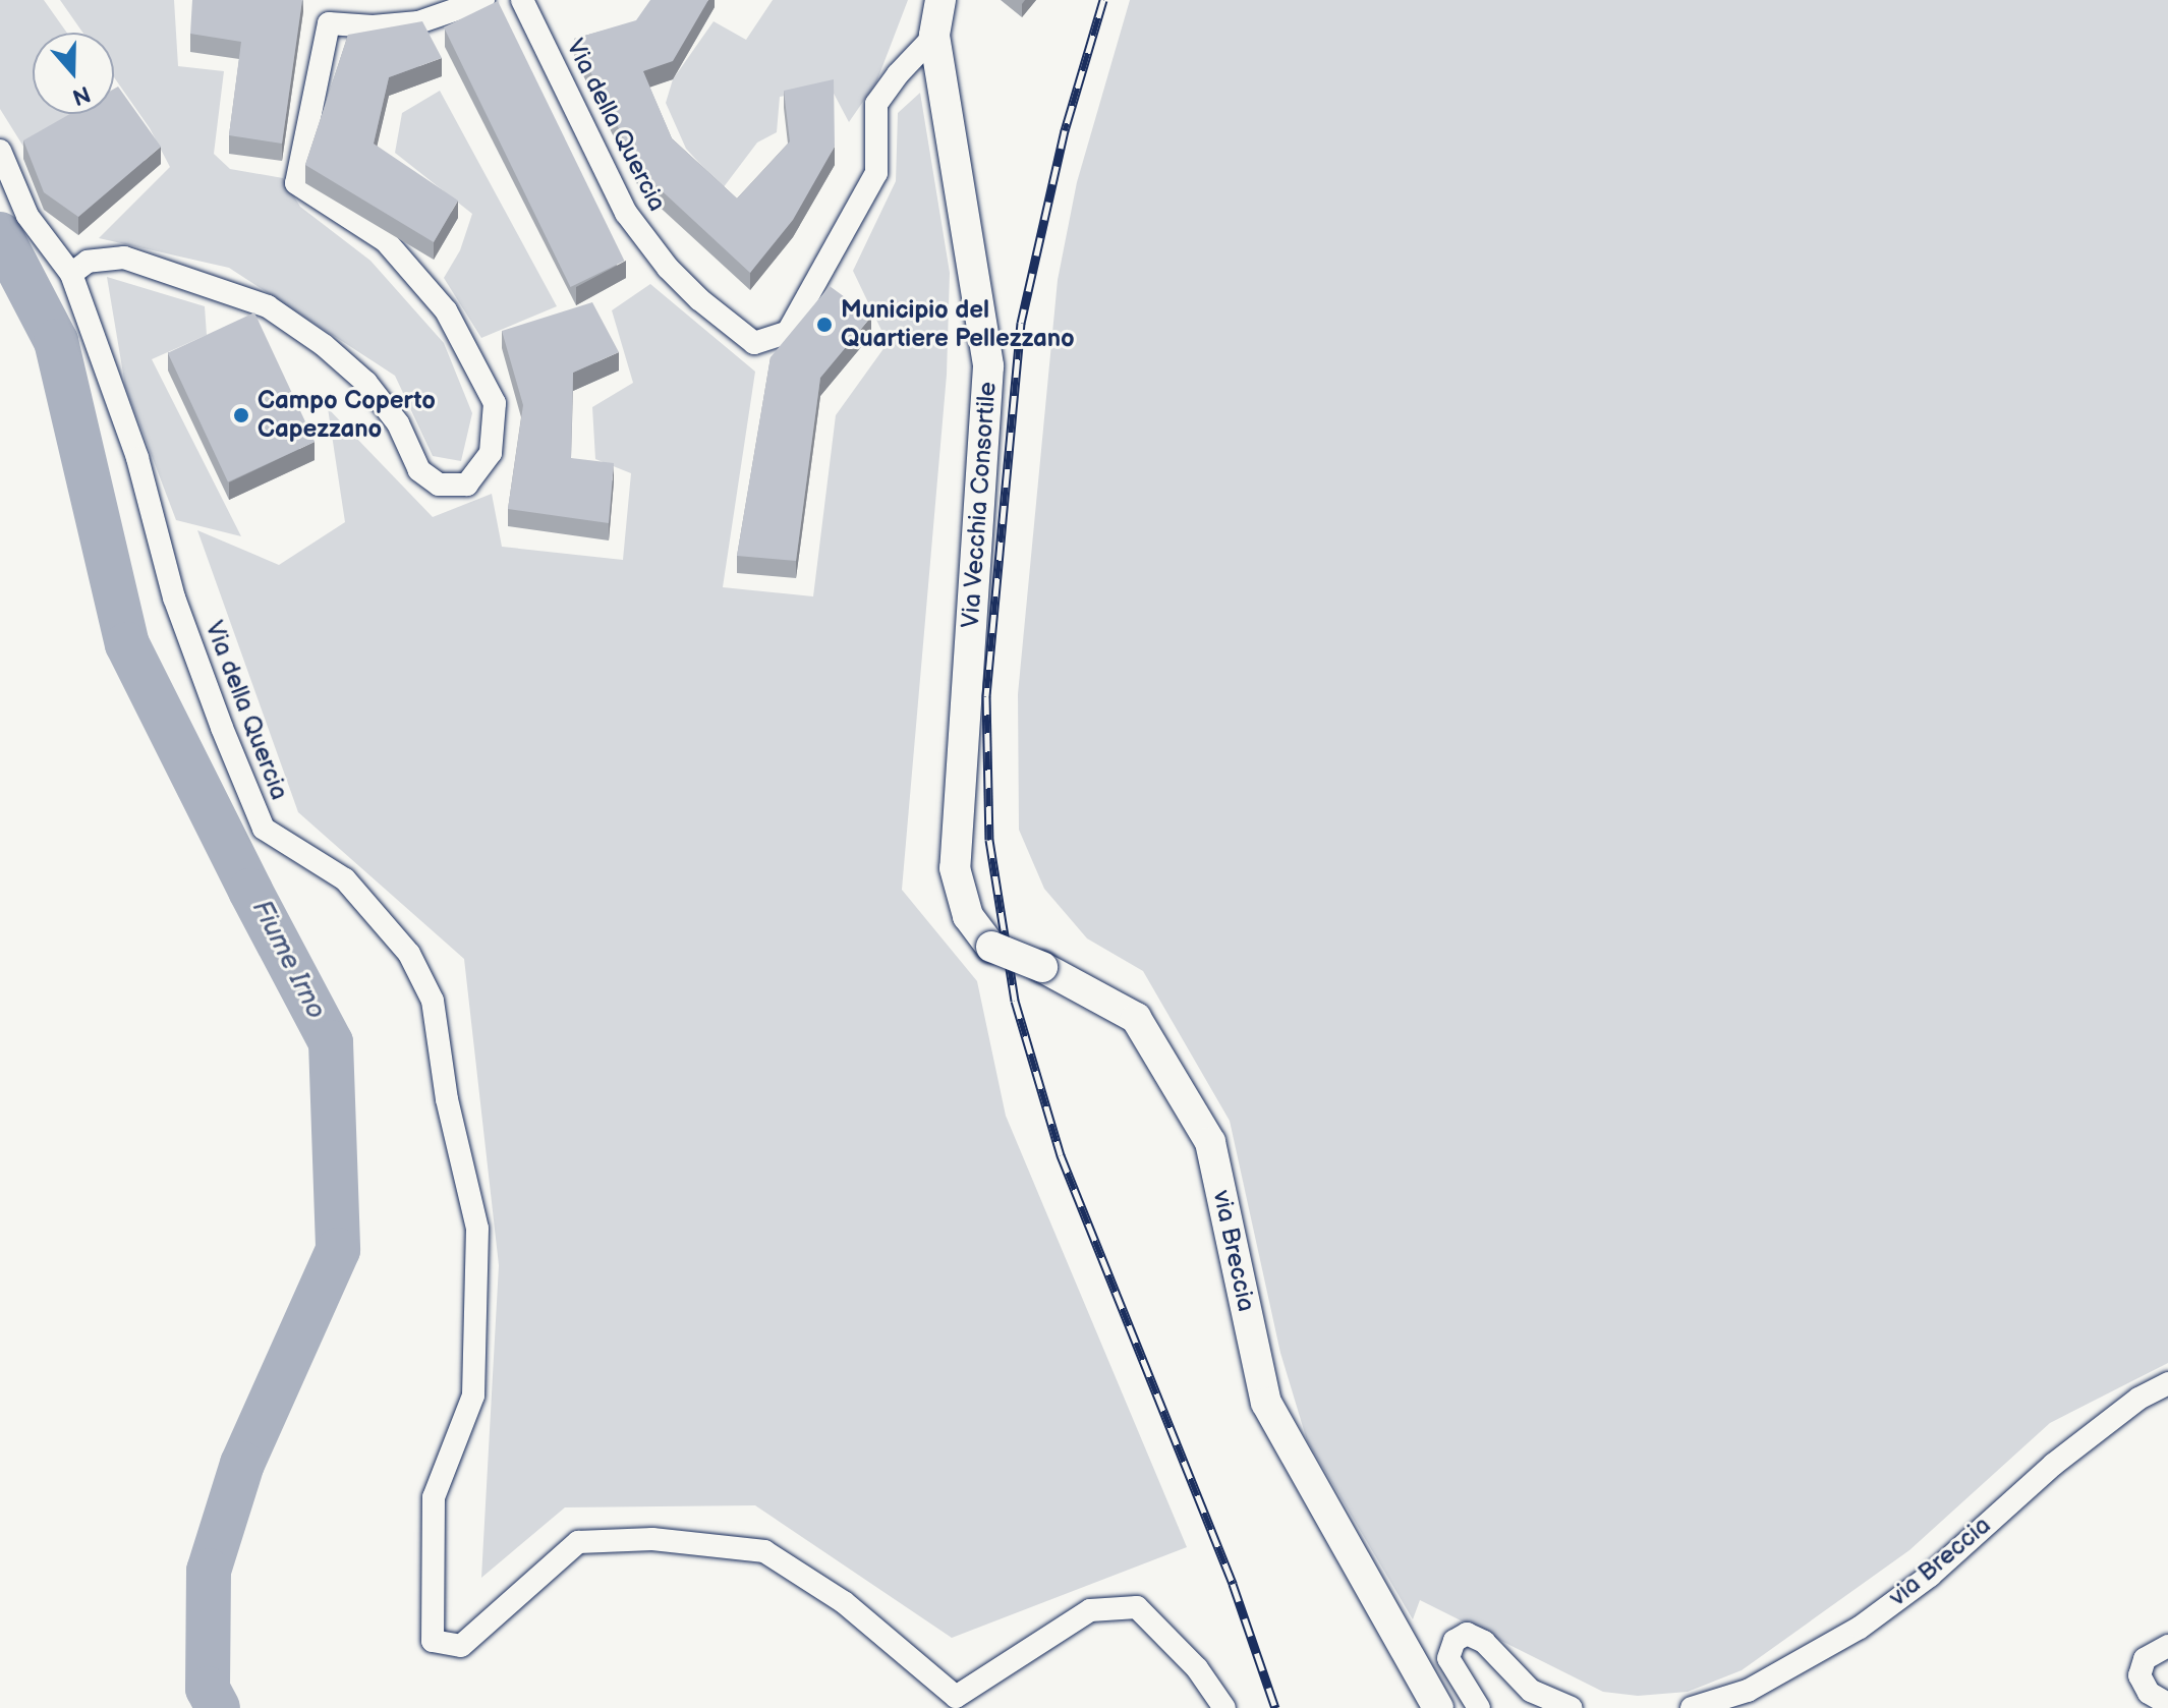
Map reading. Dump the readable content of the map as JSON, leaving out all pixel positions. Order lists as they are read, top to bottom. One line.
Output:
{"streets":{"street":["Via della Quercia","Via Vecchia Consortile","via Breccia"]},"crossings":[["Via della Quercia","Via Vecchia Consortile"],["Via Vecchia Consortile","via Breccia"]],"water":["Fiume Irno"],"places":["Municipio del Quartiere Pellezzano","Campo Coperto Capezzano"],"north":"bottom"}
